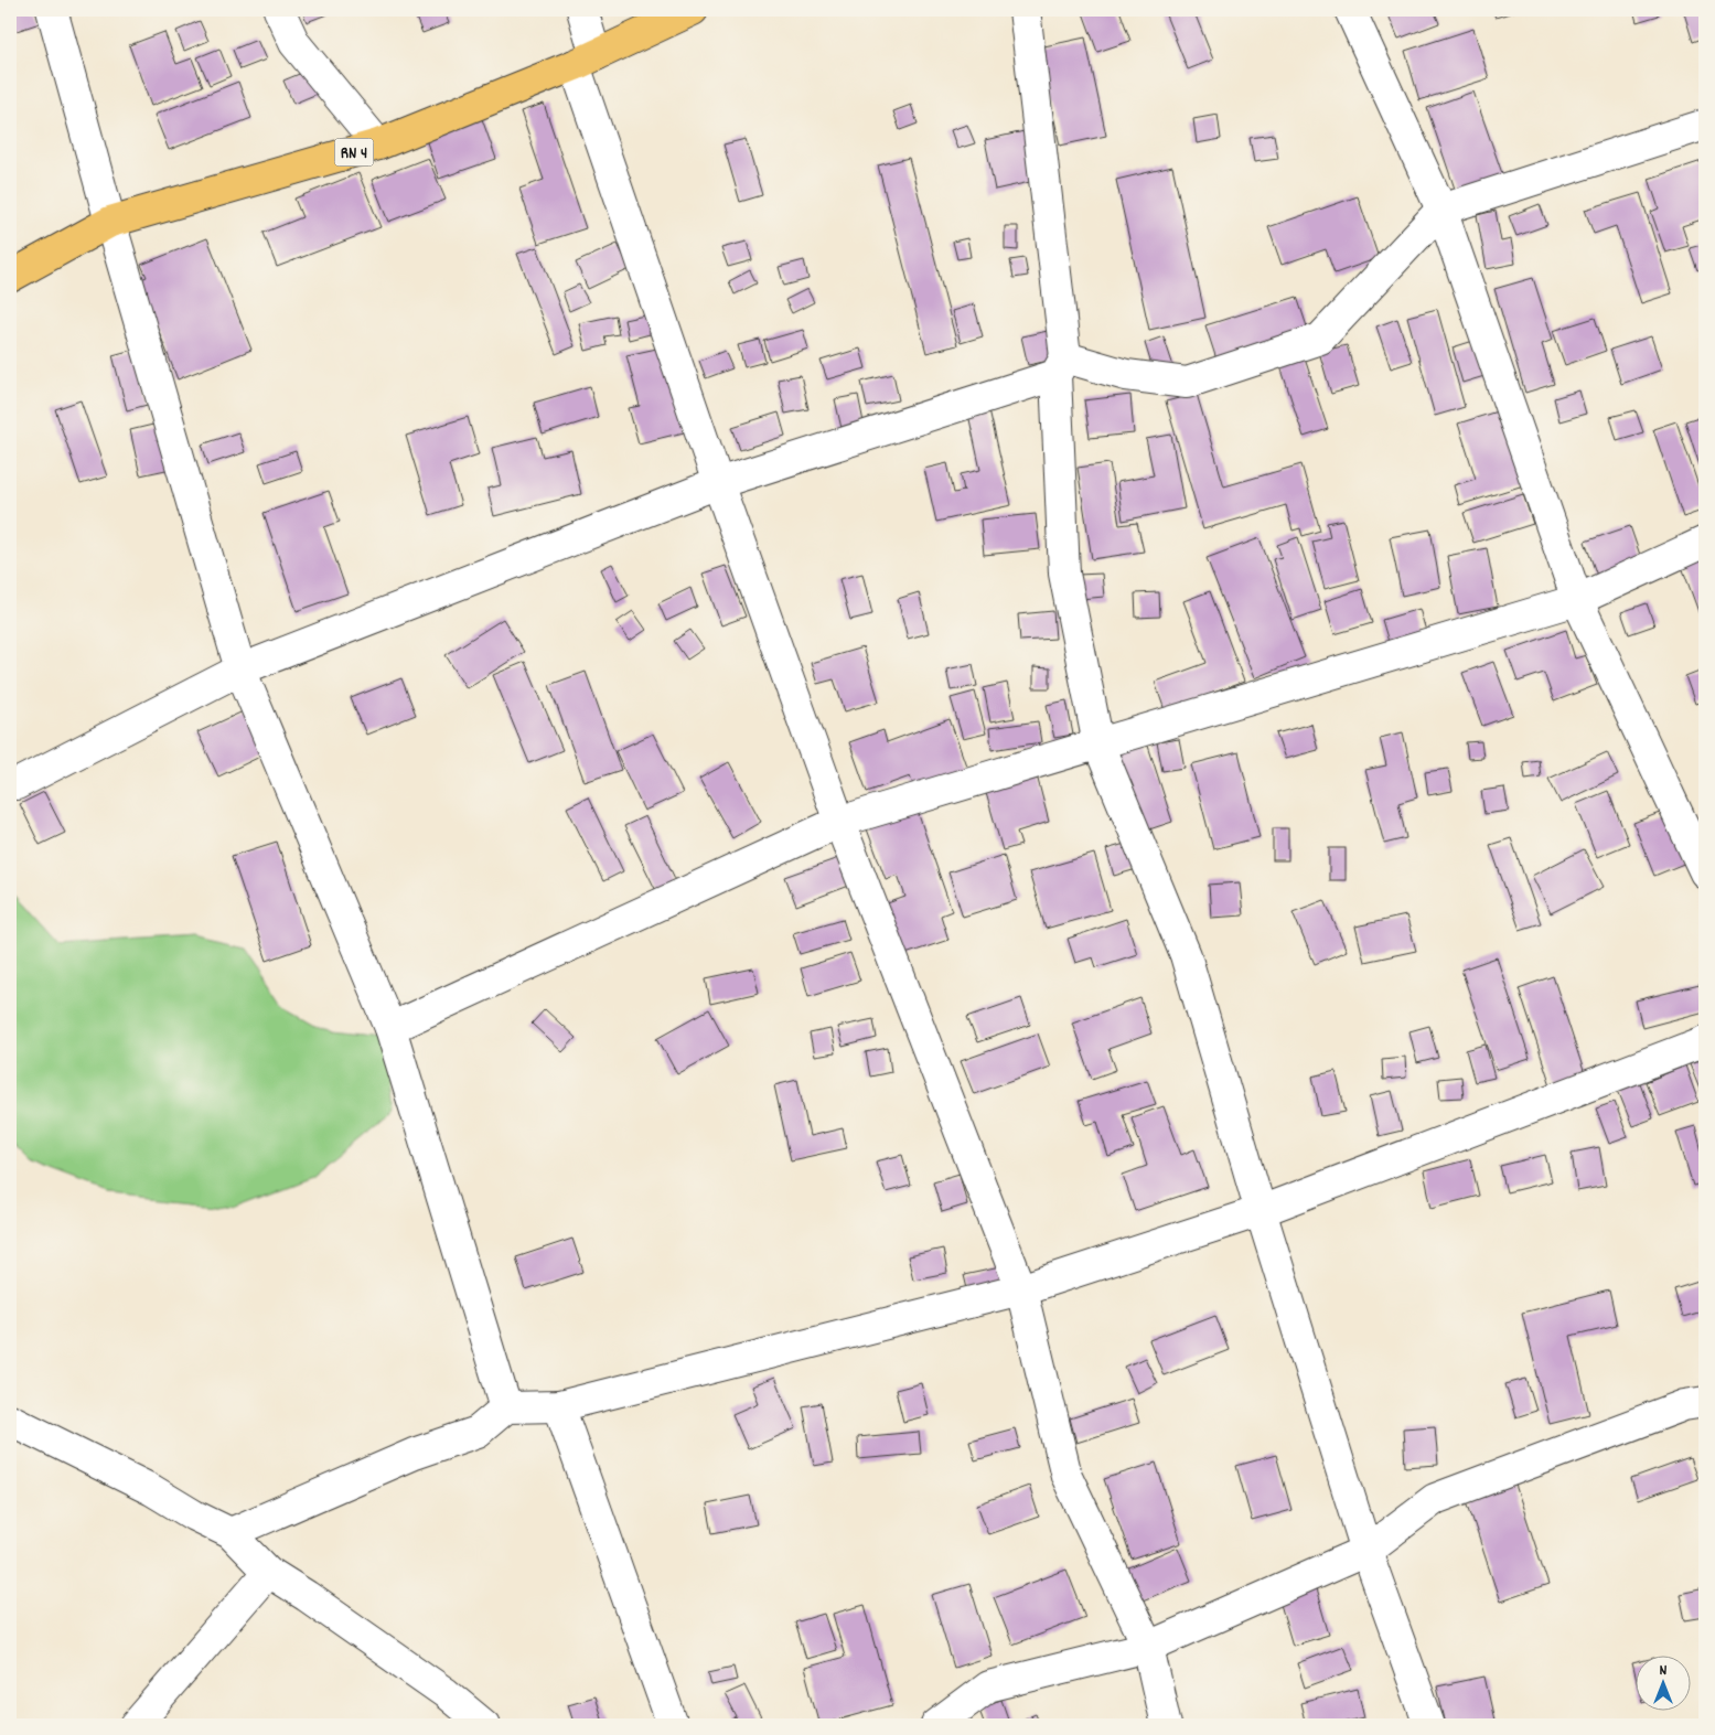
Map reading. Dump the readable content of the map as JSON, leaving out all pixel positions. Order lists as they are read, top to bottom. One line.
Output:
{"streets":{"highway":["RN 4"]},"north":"top"}
